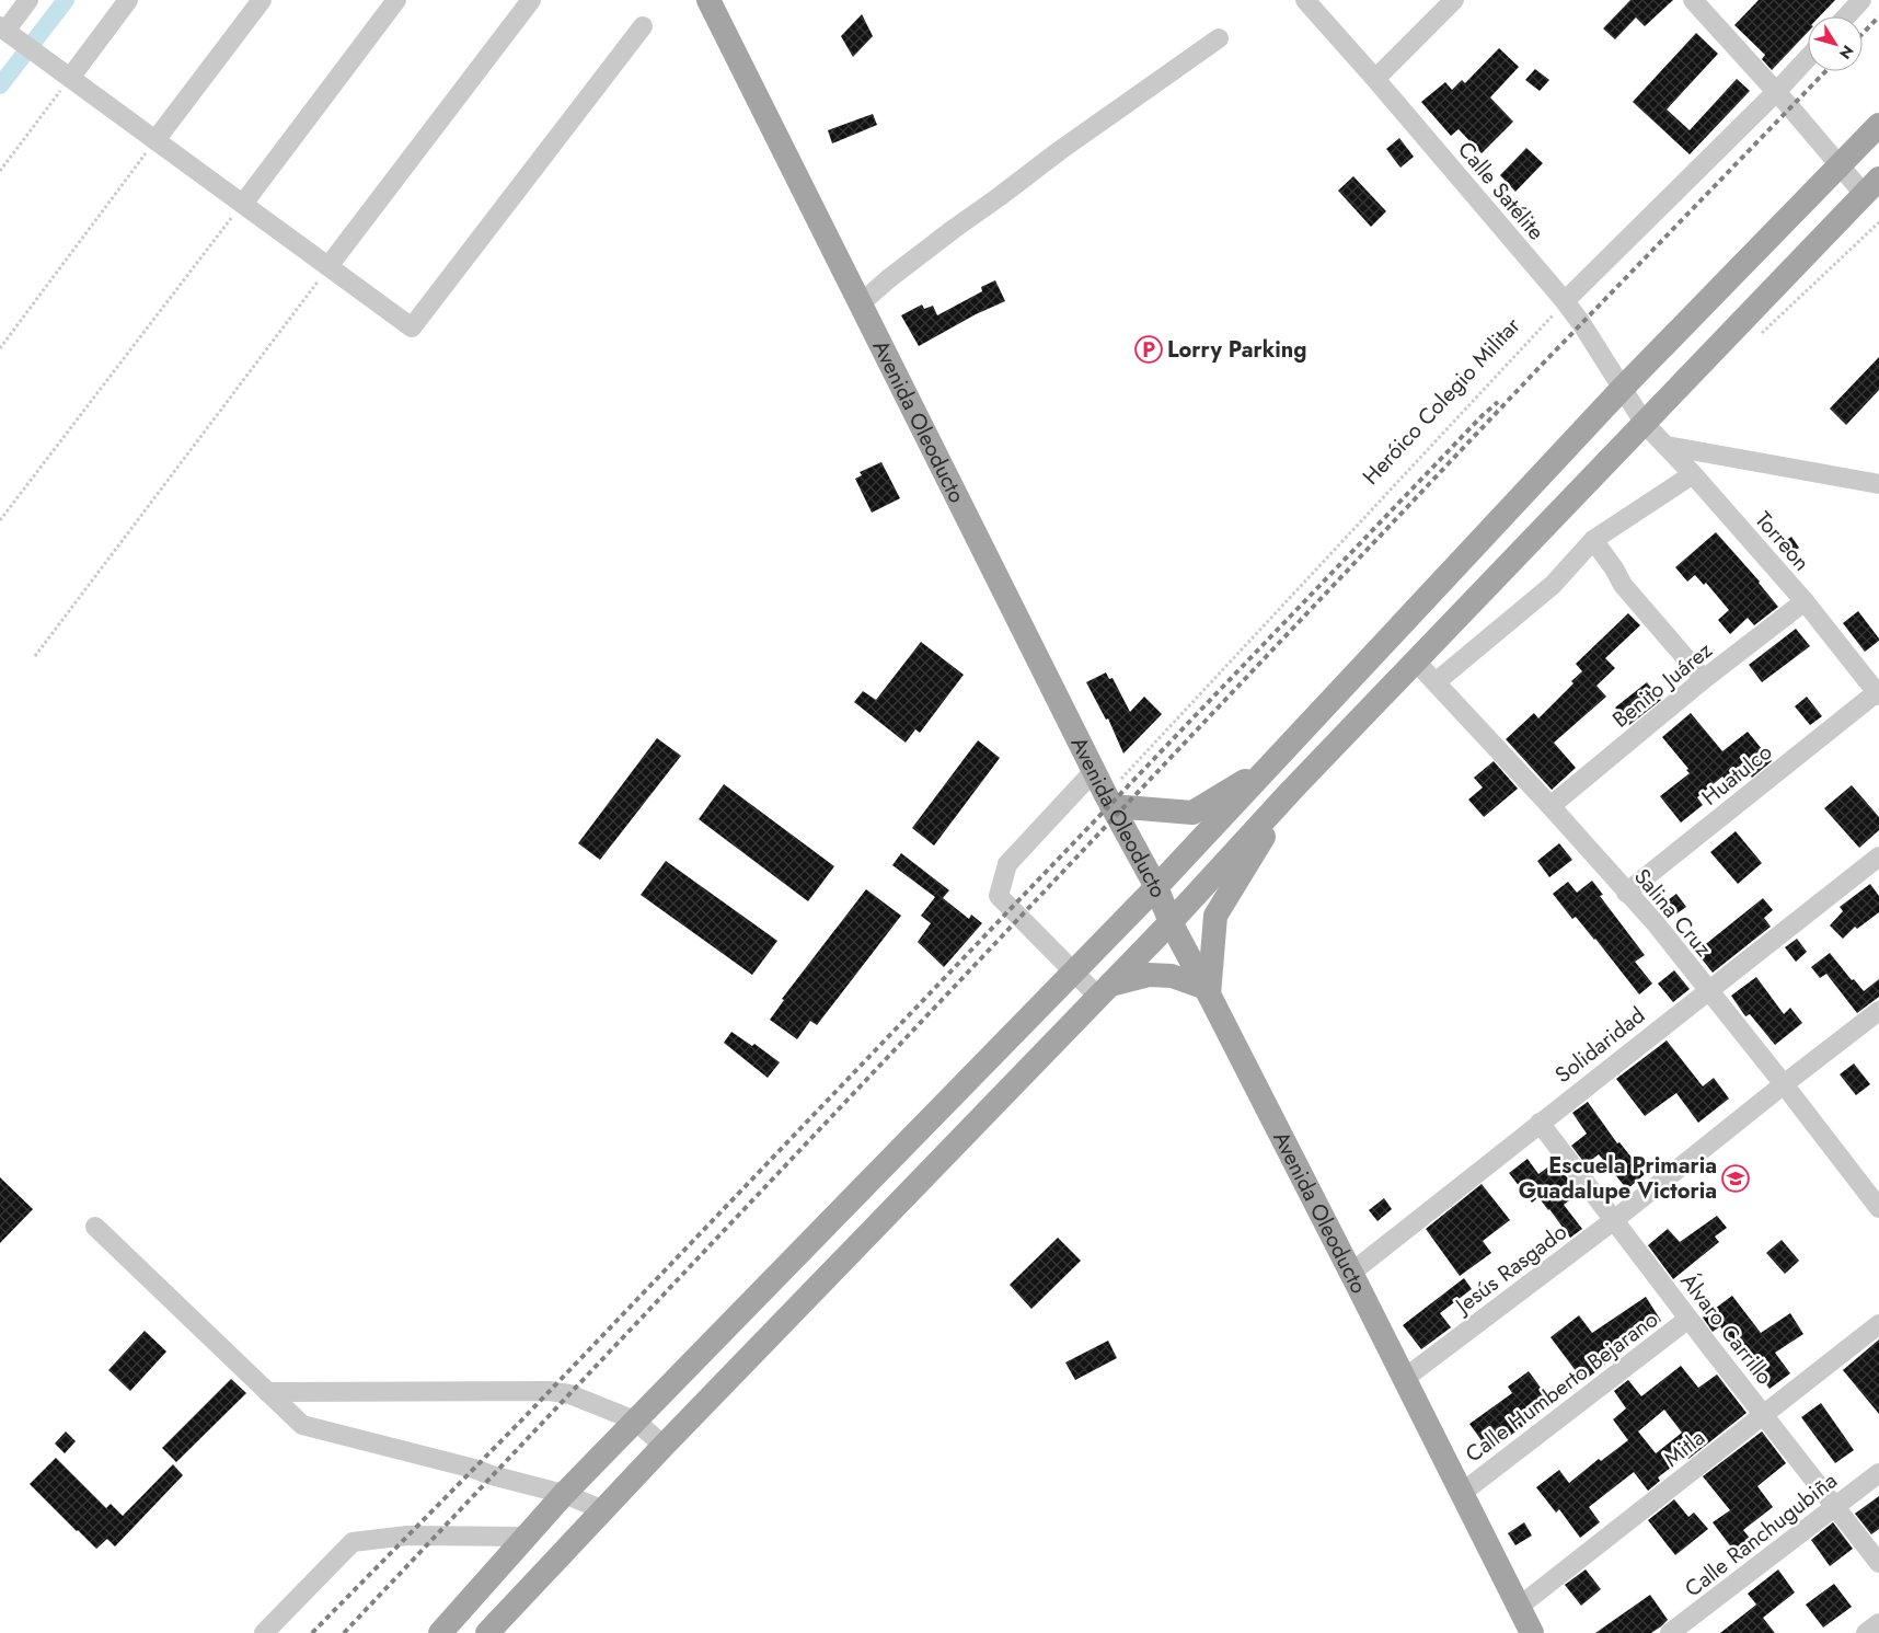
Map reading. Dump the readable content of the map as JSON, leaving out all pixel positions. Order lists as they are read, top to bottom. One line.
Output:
{"streets":{"main road":["Avenida Oleoducto"],"street":["Calle Satélite","Torreon","Benito Juárez","Huatulco","Salina Cruz","Solidaridad","Jesús Rasgado","Álvaro Carrillo","Calle Humberto Bejarano","Mitla","Calle Ranchugubiña"],"path":["Heróico Colegio Militar"]},"crossings":[["Calle Satélite","Heróico Colegio Militar"],["Calle Satélite","Torreon"],["Heróico Colegio Militar","Avenida Oleoducto"],["Avenida Oleoducto","Solidaridad"],["Avenida Oleoducto","Jesús Rasgado"],["Avenida Oleoducto","Calle Humberto Bejarano"],["Avenida Oleoducto","Mitla"],["Torreon","Benito Juárez"],["Torreon","Huatulco"],["Benito Juárez","Salina Cruz"],["Huatulco","Salina Cruz"],["Salina Cruz","Solidaridad"],["Salina Cruz","Jesús Rasgado"],["Solidaridad","Álvaro Carrillo"],["Jesús Rasgado","Álvaro Carrillo"],["Álvaro Carrillo","Calle Humberto Bejarano"],["Álvaro Carrillo","Mitla"],["Álvaro Carrillo","Calle Ranchugubiña"]],"places":{"parking":["Lorry Parking"],"school or university":["Escuela Primaria Guadalupe Victoria"]},"north":"bottom right"}
